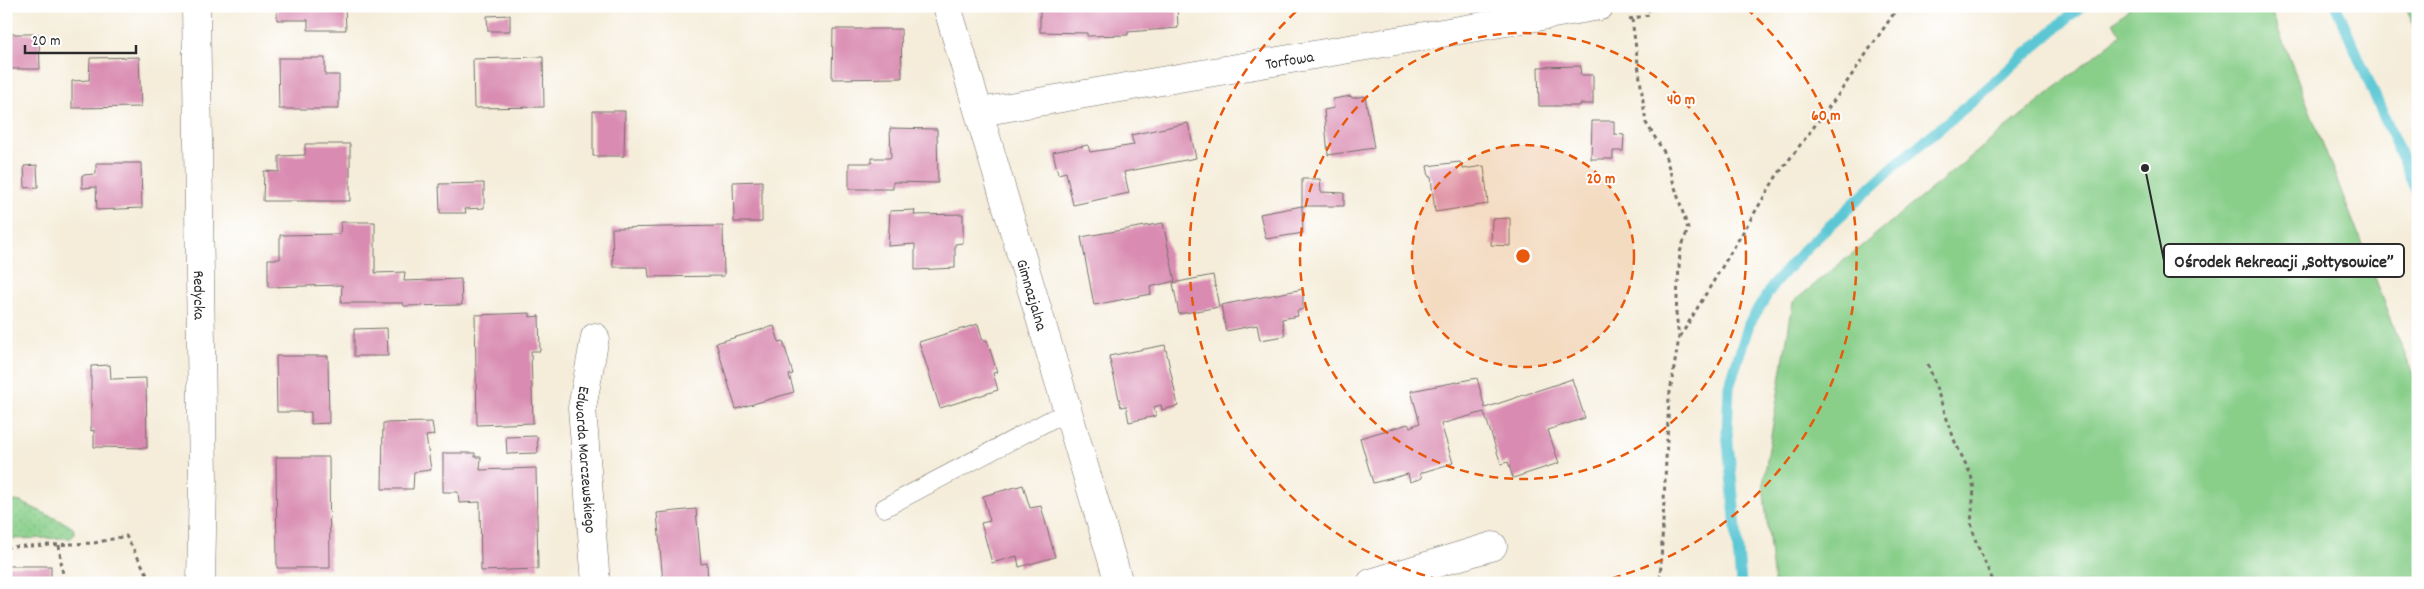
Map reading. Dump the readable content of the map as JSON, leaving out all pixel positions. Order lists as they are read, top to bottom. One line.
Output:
{"streets":{"street":["Torfowa","Gimnazjalna","Redycka","Edwarda Marczewskiego"]},"crossings":[["Torfowa","Gimnazjalna"]],"places":["Ośrodek Rekreacji „Sołtysowice”"],"scale_bar":"20 m","rings":["40 m","60 m","20 m"]}
